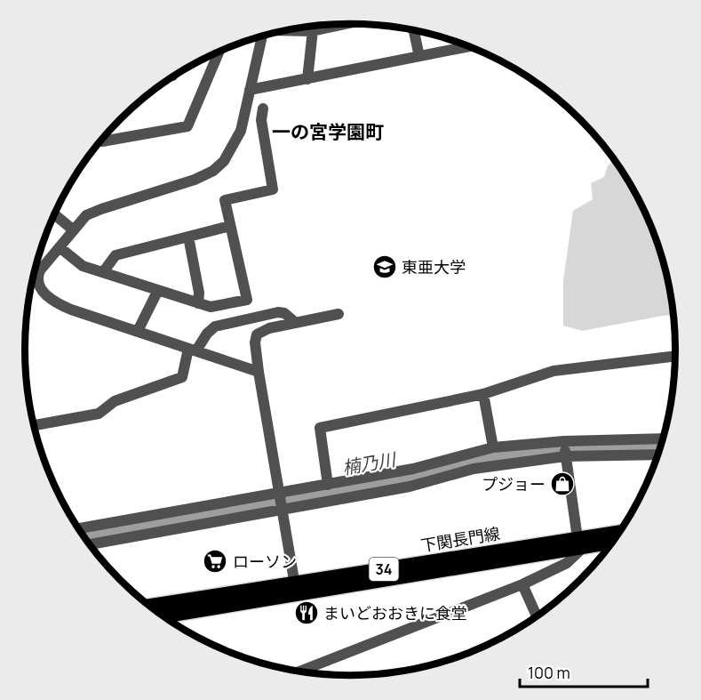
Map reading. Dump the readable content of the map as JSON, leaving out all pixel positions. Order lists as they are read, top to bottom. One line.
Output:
{"streets":{"main road":["下関長門線","34"]},"districts":["一の宮学園町"],"water":["楠乃川"],"places":{"school or university":["東亜大学"],"shop":["プジョー"],"supermarket":["ローソン"],"restaurant":["まいどおおきに食堂"]},"scale_bar":"100 m"}
